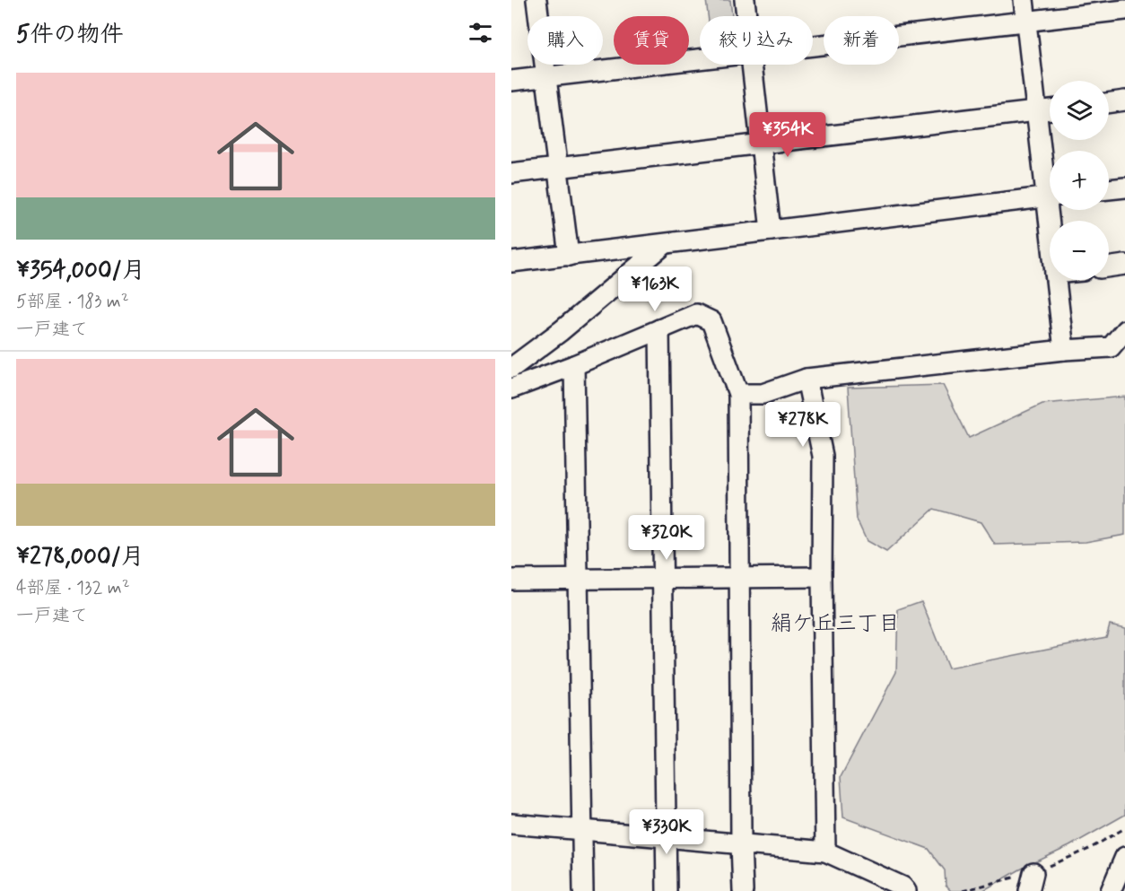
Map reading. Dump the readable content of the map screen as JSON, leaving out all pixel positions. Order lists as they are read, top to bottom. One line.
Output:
{"districts":["絹ケ丘三丁目"],"page":{"heading":"5件の物件","chip":["購入","賃貸","絞り込み","新着"],"list":[{"name":"¥354,000/月","note":"5部屋 · 183 m² · 一戸建て"},{"name":"¥278,000/月","note":"4部屋 · 132 m² · 一戸建て"}],"map_buttons":["+","−"],"price":["¥354K","¥163K","¥278K","¥320K","¥330K"]}}
